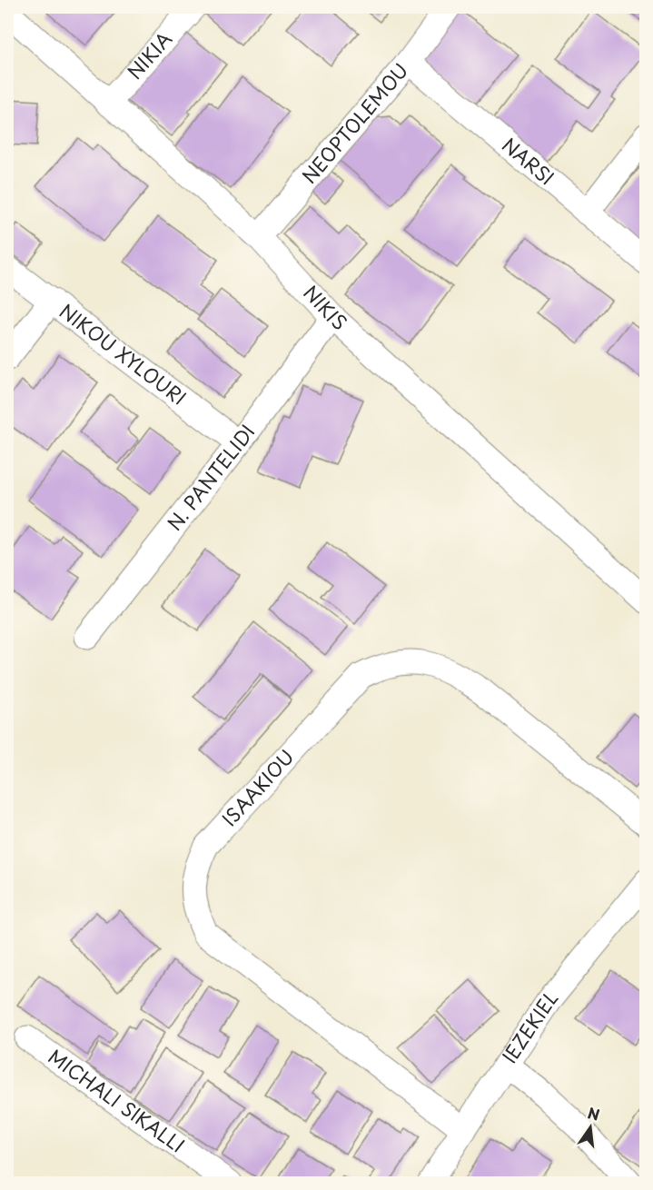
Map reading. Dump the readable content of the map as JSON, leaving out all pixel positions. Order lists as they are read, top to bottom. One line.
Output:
{"streets":{"street":["NIKIA","NEOPTOLEMOU","NARSI","NIKIS","NIKOU XYLOURI","N. PANTELIDI","ISAAKIOU","IEZEKIEL","MICHALI SIKALLI"]},"crossings":[["NIKIA","NIKIS"],["NEOPTOLEMOU","NARSI"],["NEOPTOLEMOU","NIKIS"],["NIKIS","N. PANTELIDI"],["NIKOU XYLOURI","N. PANTELIDI"],["ISAAKIOU","IEZEKIEL"]],"north":"top"}
